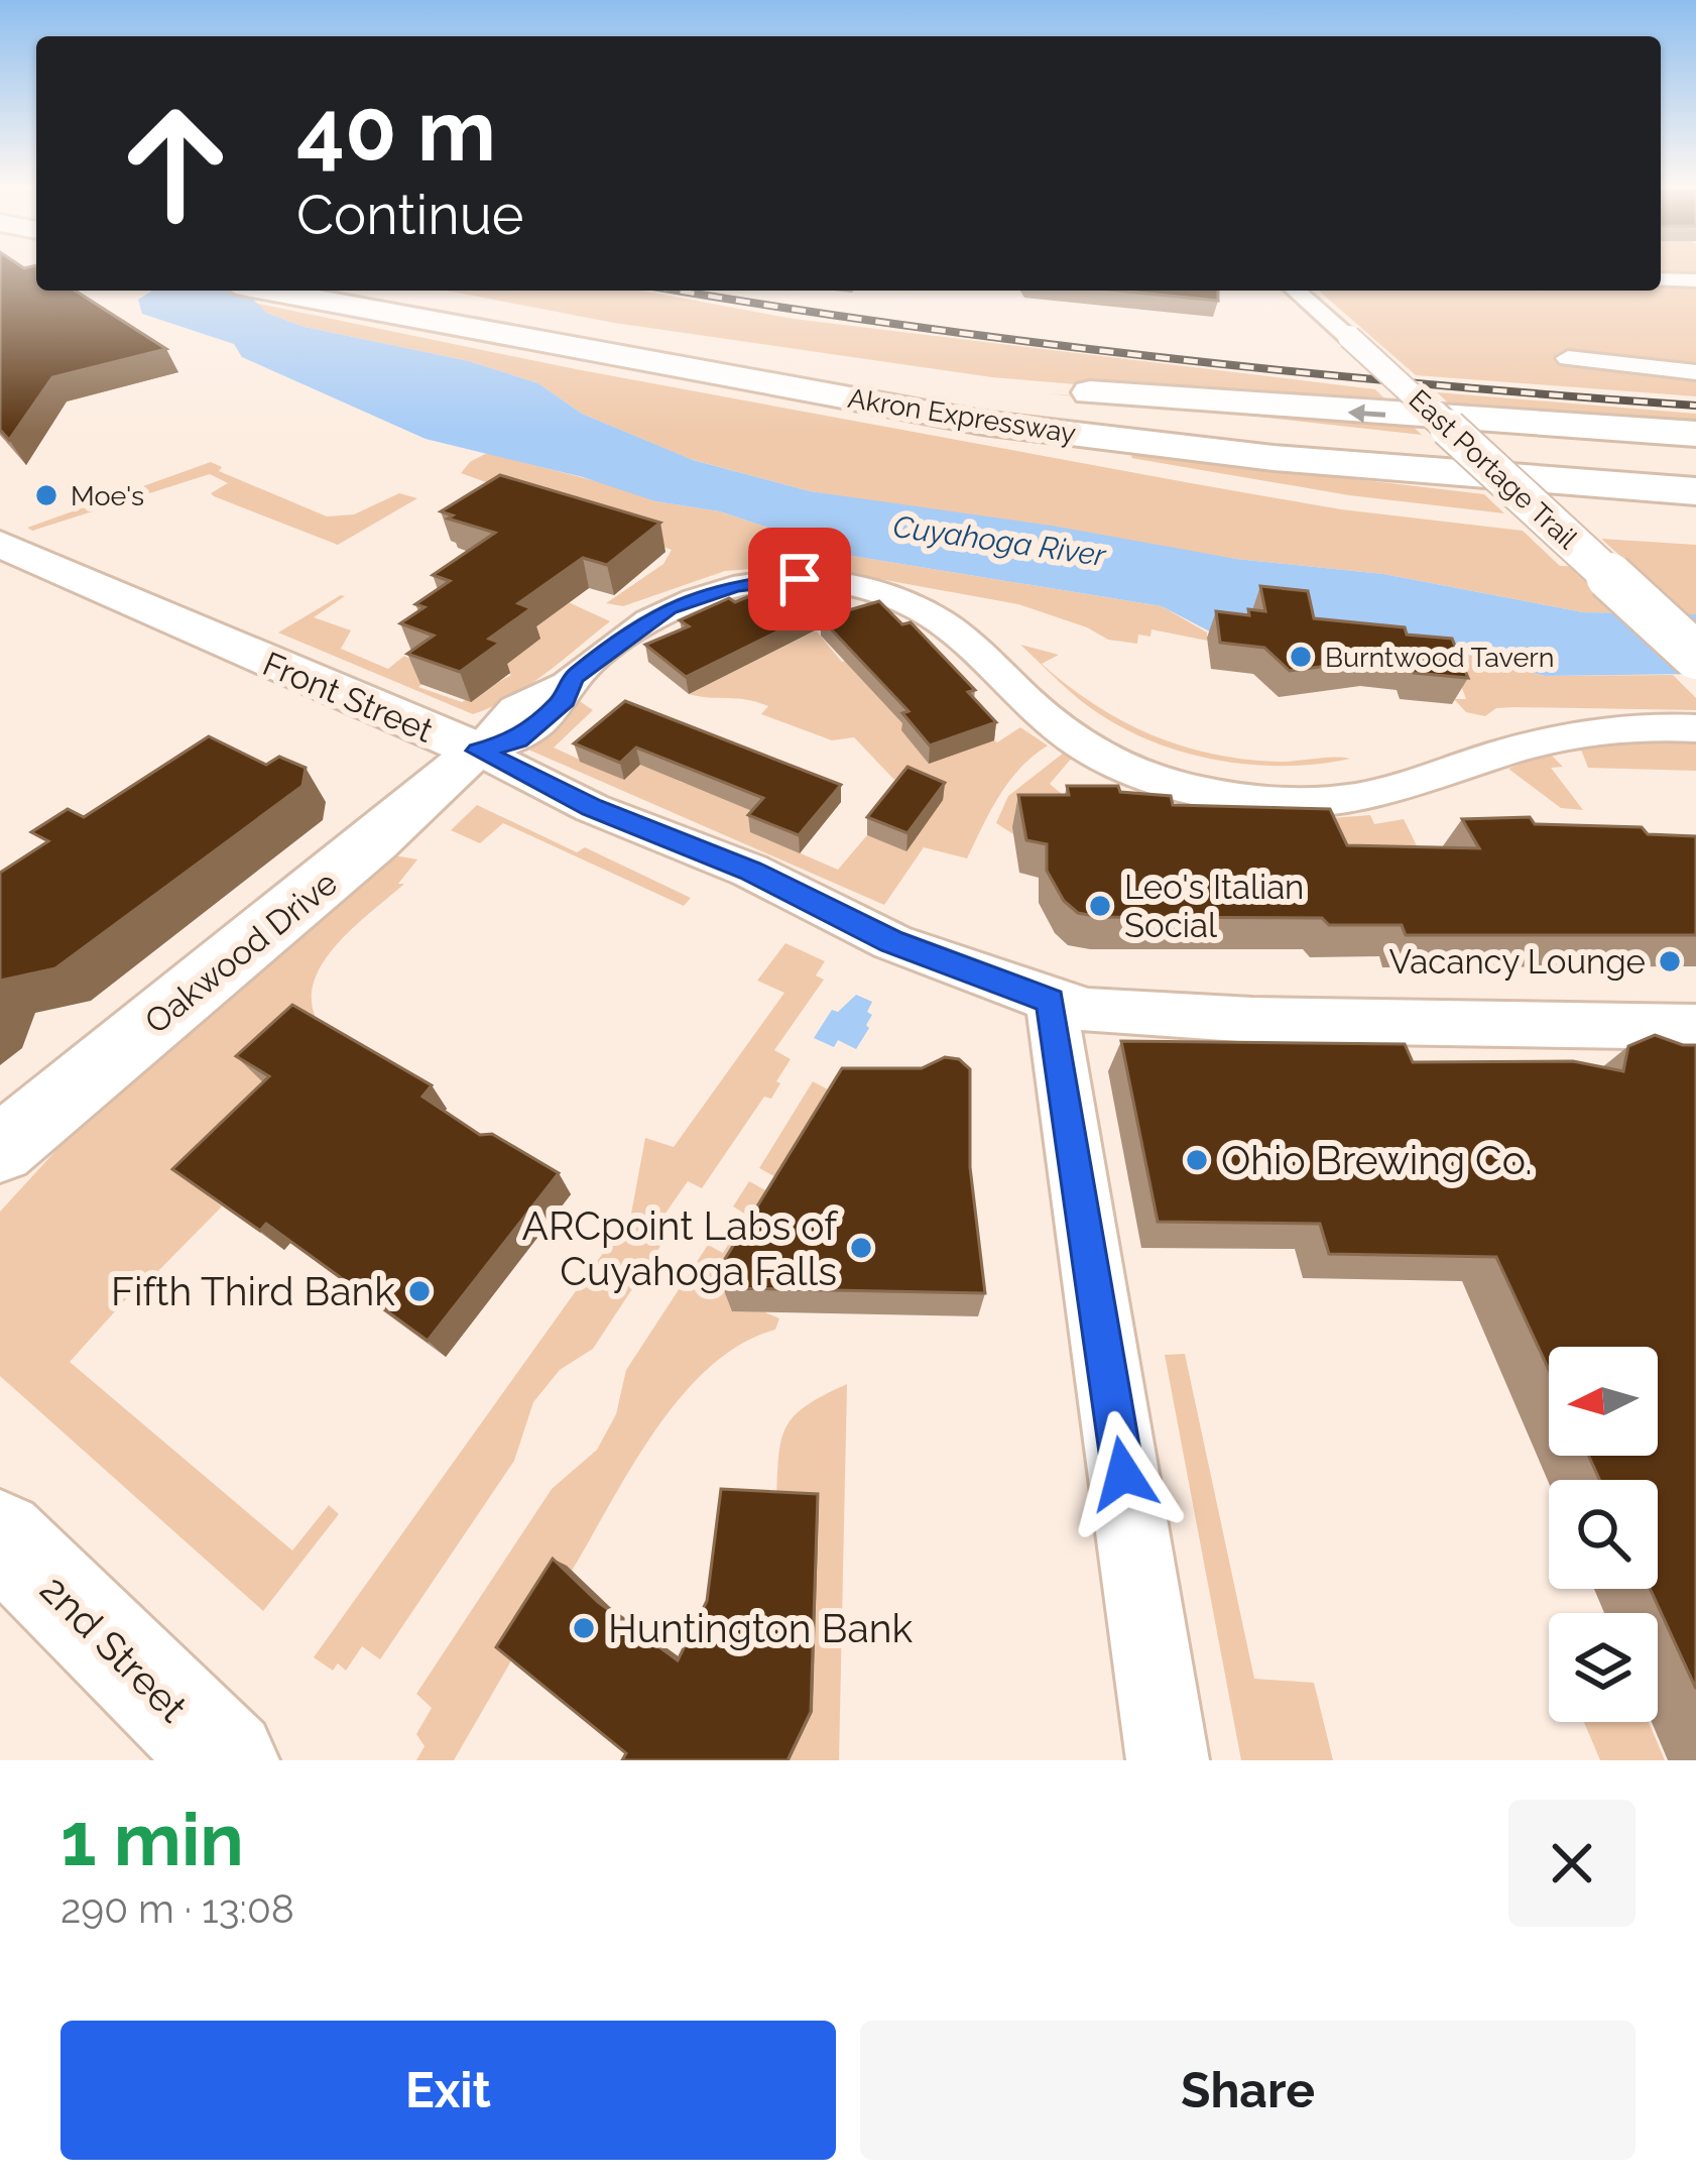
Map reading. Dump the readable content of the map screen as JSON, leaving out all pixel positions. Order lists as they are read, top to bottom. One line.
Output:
{"streets":{"highway":["Akron Expressway"],"main road":["East Portage Trail","Front Street","Oakwood Drive","2nd Street"]},"crossings":[["Front Street","Oakwood Drive"]],"water":["Cuyahoga River"],"places":["Moe's","Burntwood Tavern","Leo's Italian Social","Vacancy Lounge","Ohio Brewing Co.","ARCpoint Labs of Cuyahoga Falls","Fifth Third Bank","Huntington Bank"],"north":"left","page":{"turn":["40 m","Continue"],"heading":["1 min","290 m · 13:08"],"buttons":["Exit","Share"]}}
